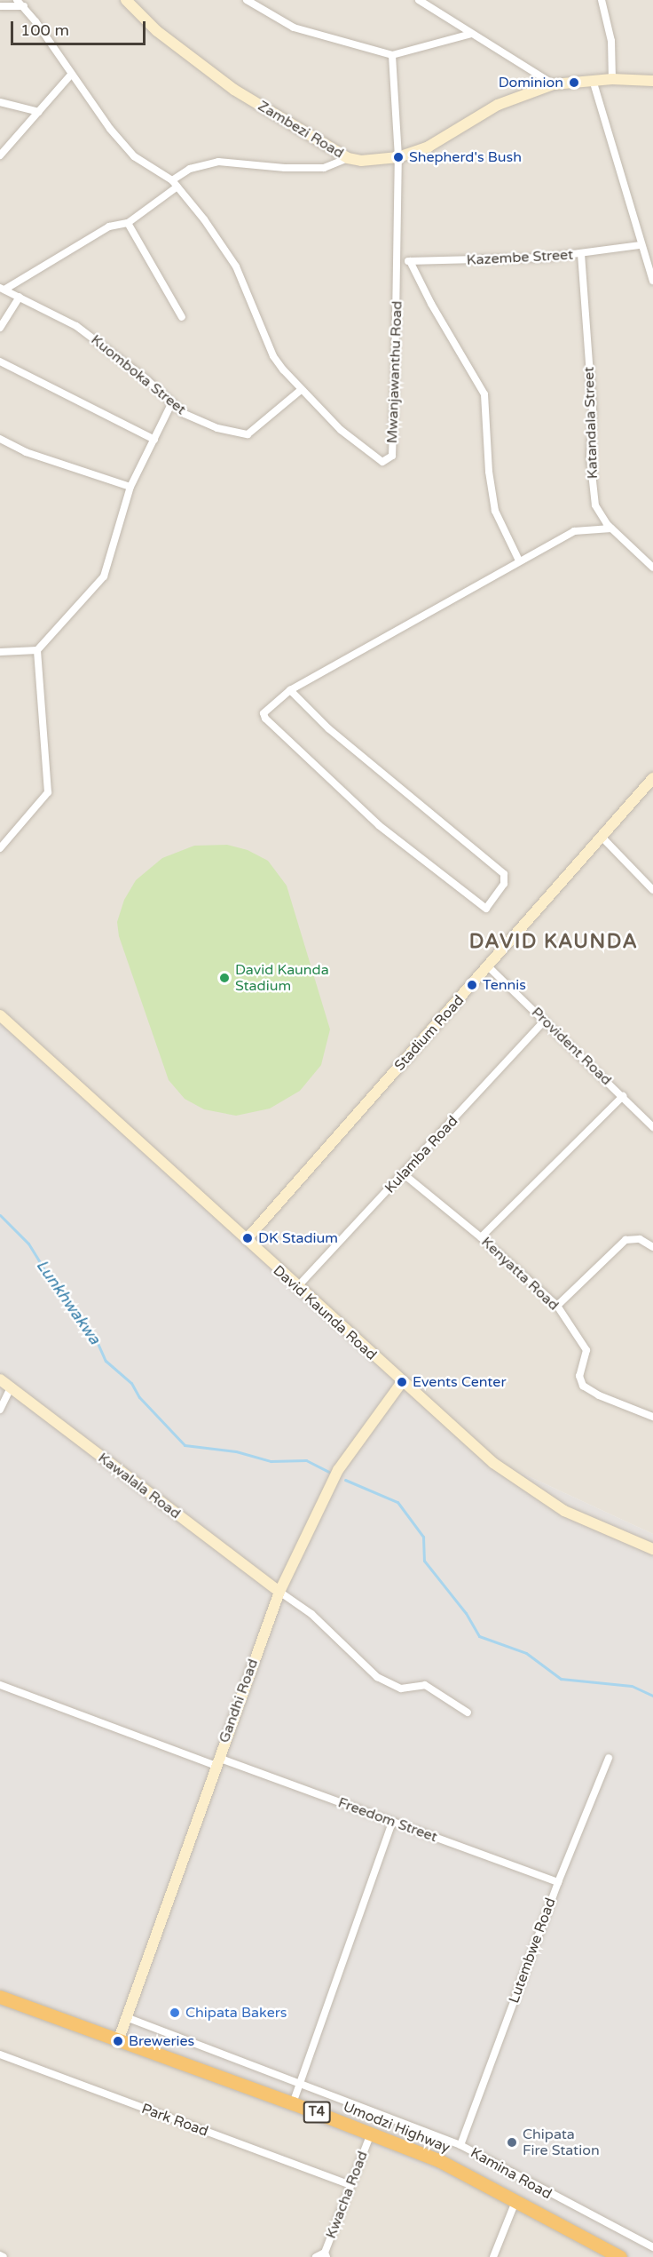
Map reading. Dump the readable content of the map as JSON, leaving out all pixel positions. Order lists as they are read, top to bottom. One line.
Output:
{"streets":{"highway":["T4","Umodzi Highway"],"street":["Zambezi Road","Kazembe Street","Mwanjawanthu Road","Kuomboka Street","Katandala Street","Stadium Road","Provident Road","Kulamba Road","Kenyatta Road","David Kaunda Road","Kawalala Road","Gandhi Road","Freedom Street","Lutembwe Road","Park Road","Kamina Road","Kwacha Road"]},"crossings":[["Zambezi Road","Mwanjawanthu Road"],["Kazembe Street","Mwanjawanthu Road"],["Kazembe Street","Katandala Street"],["Mwanjawanthu Road","Kuomboka Street"],["Stadium Road","Provident Road"],["Stadium Road","David Kaunda Road"],["Provident Road","Kulamba Road"],["Kulamba Road","Kenyatta Road"],["Kulamba Road","David Kaunda Road"],["David Kaunda Road","Gandhi Road"],["Kawalala Road","Gandhi Road"],["Gandhi Road","Freedom Street"],["Gandhi Road","Umodzi Highway"],["Gandhi Road","Kamina Road"],["Freedom Street","Lutembwe Road"],["Lutembwe Road","Kamina Road"],["Park Road","Kwacha Road"],["Umodzi Highway","Kwacha Road"]],"districts":["DAVID KAUNDA"],"water":["Lunkhwakwa"],"places":["Dominion","Shepherd's Bush","David Kaunda Stadium","Tennis","DK Stadium","Events Center","Chipata Bakers","Breweries","Chipata Fire Station"],"scale_bar":"100 m"}
